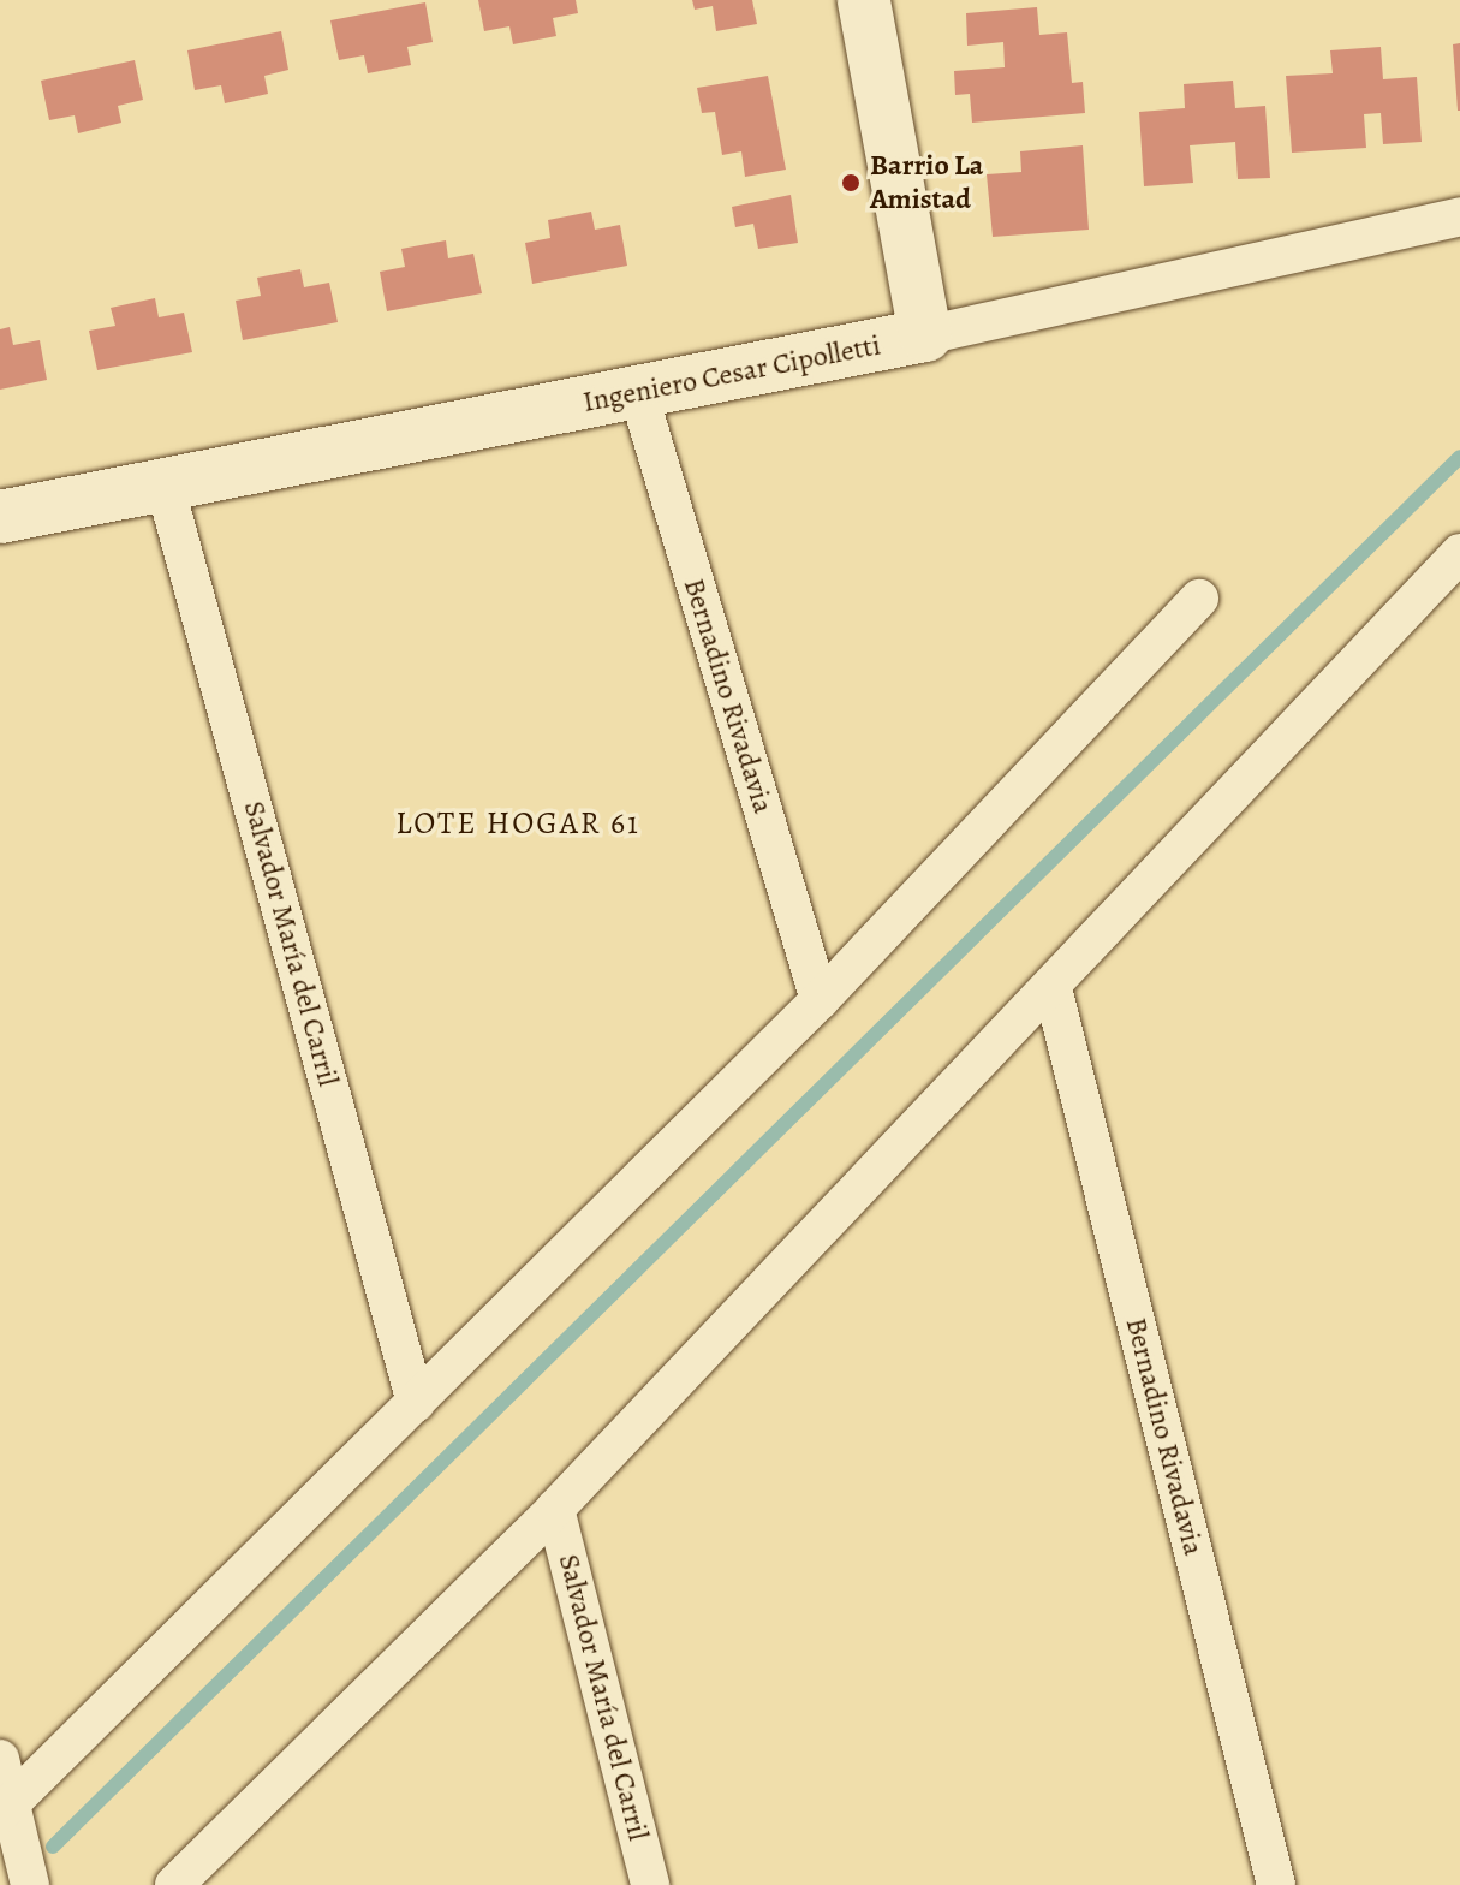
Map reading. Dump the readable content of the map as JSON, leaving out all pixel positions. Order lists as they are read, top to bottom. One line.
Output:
{"streets":{"street":["Ingeniero Cesar Cipolletti","Bernadino Rivadavia","Salvador María del Carril"]},"crossings":[["Ingeniero Cesar Cipolletti","Bernadino Rivadavia"],["Ingeniero Cesar Cipolletti","Salvador María del Carril"]],"districts":["LOTE HOGAR 61"],"places":["Barrio La Amistad"]}
